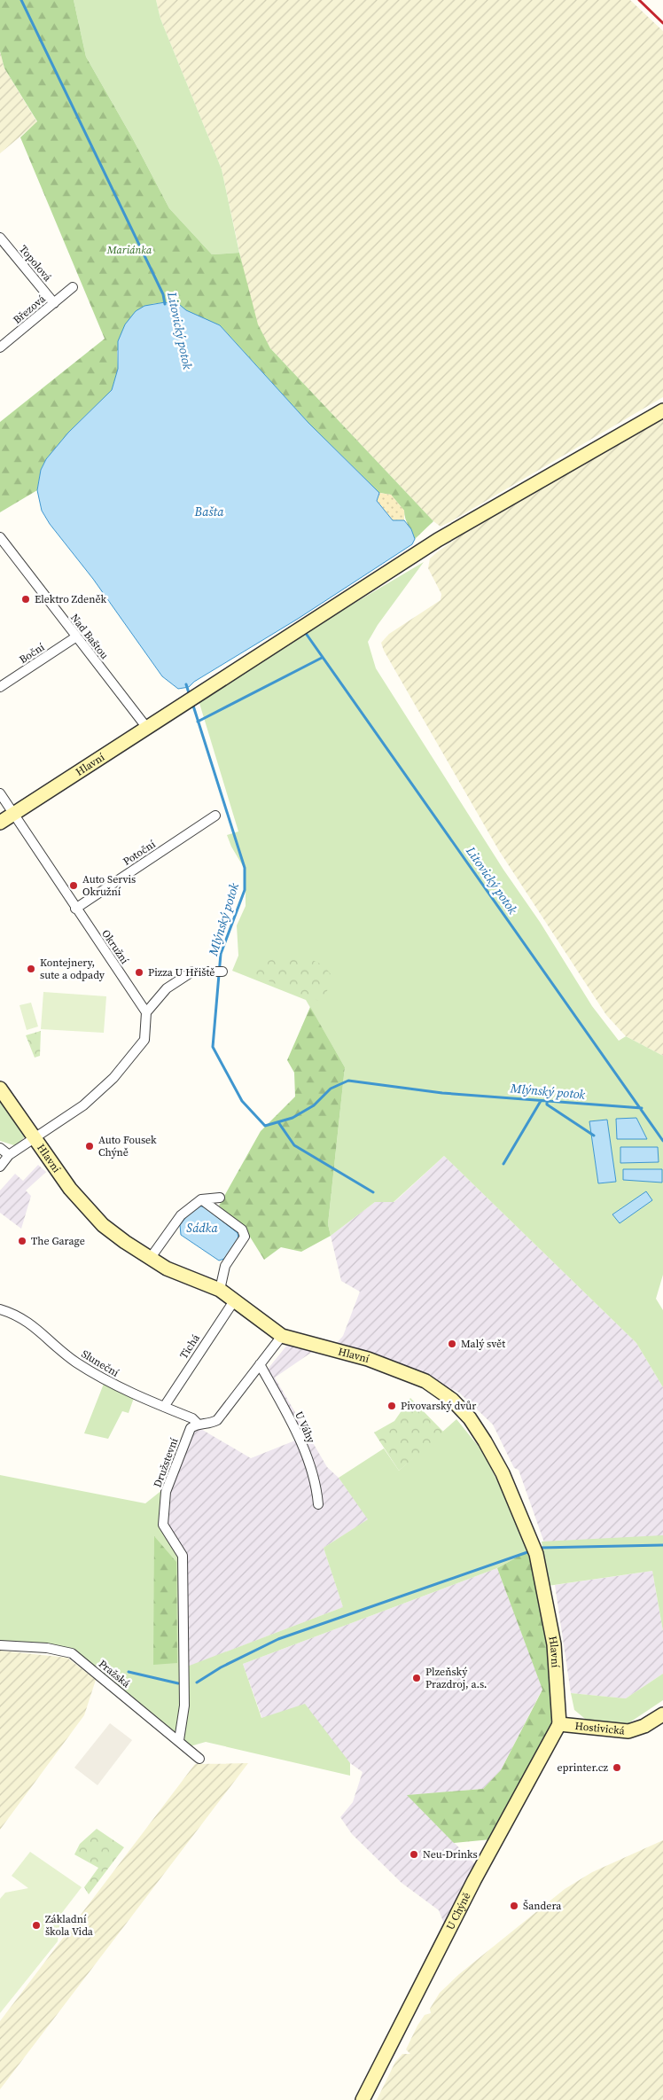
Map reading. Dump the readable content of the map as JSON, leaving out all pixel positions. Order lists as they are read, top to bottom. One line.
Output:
{"streets":{"street":["Topolová","Březová","Nad Baštou","Boční","Hlavní","Potoční","Okružní","Tichá","Sluneční","U Váhy","Družstevní","Pražská","Hostivická","U Chýně"]},"crossings":[["Topolová","Březová"],["Nad Baštou","Boční"],["Nad Baštou","Hlavní"],["Hlavní","Okružní"],["Hlavní","Tichá"],["Hlavní","Hostivická"],["Hlavní","U Chýně"],["Potoční","Okružní"],["Tichá","Sluneční"],["Sluneční","Družstevní"],["Družstevní","Pražská"],["Hostivická","U Chýně"]],"water":["Litovický potok","Bašta","Mlýnský potok","Sádka"],"parks":["Mariánka"],"places":["Elektro Zdeněk","Auto Servis Okružní","Kontejnery, sute a odpady","Pizza U Hřiště","Auto Fousek Chýně","The Garage","Malý svět","Pivovarský dvůr","Plzeňský Prazdroj, a.s.","eprinter.cz","Neu-Drinks","Šandera","Základní škola Vida"]}
